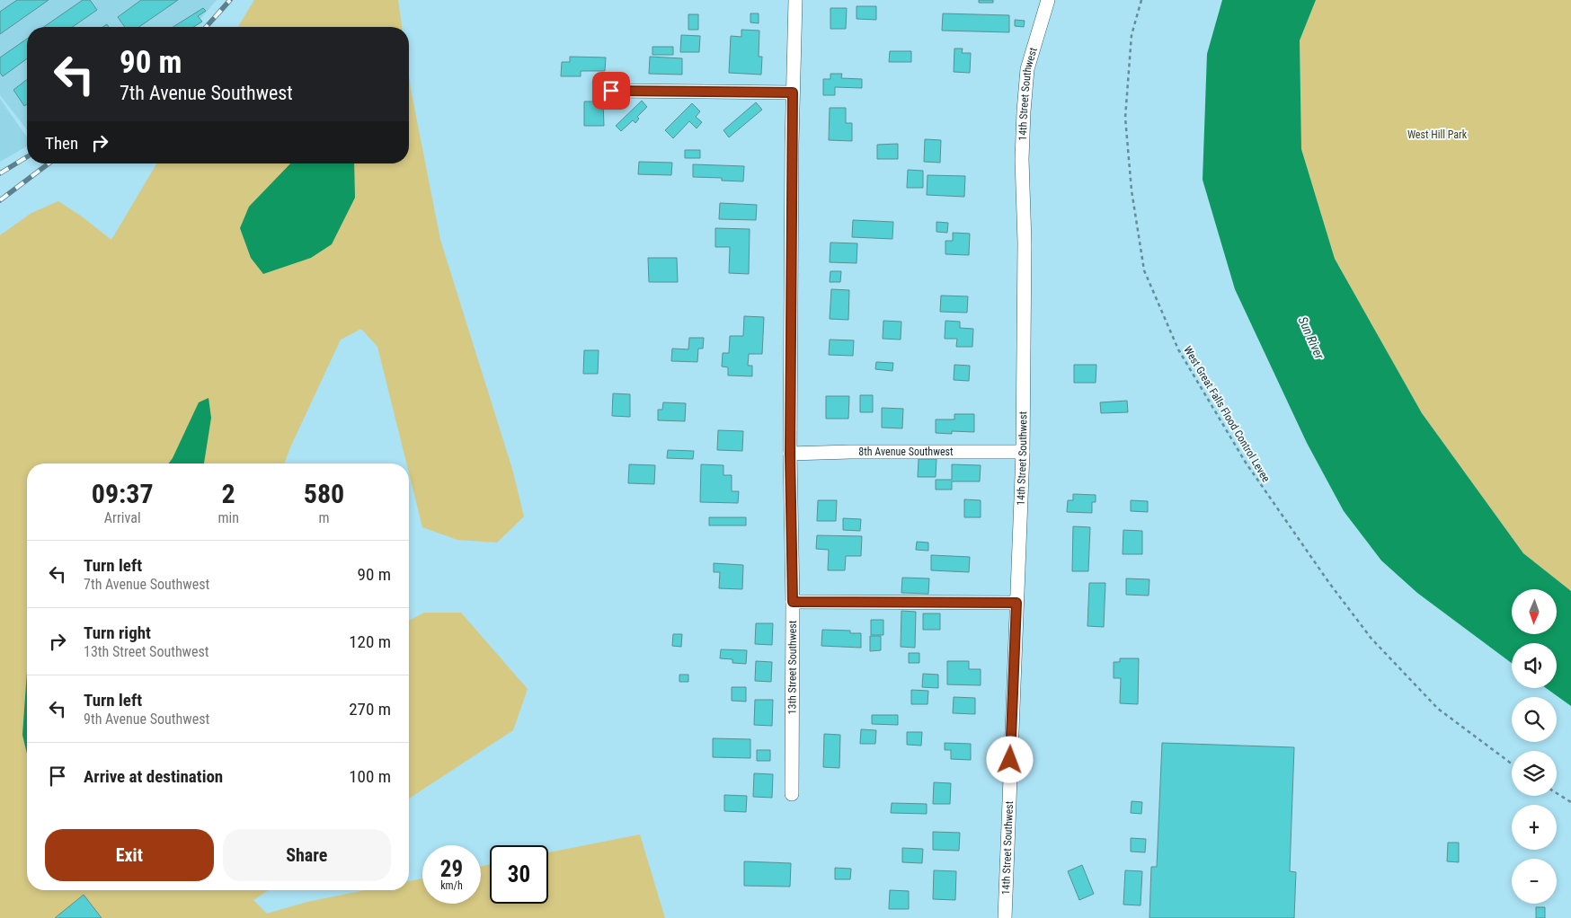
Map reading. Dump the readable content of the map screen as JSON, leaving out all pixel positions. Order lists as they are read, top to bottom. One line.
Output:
{"streets":{"street":["14th Street Southwest","8th Avenue Southwest","13th Street Southwest"],"path":["West Great Falls Flood Control Levee"]},"crossings":[["14th Street Southwest","8th Avenue Southwest"],["8th Avenue Southwest","13th Street Southwest"]],"water":["Sun River"],"parks":["West Hill Park"],"north":"bottom","page":{"turn":["90 m","7th Avenue Southwest"],"then":"Then","eta":["09:37","Arrival","2","min","580","m"],"list":[{"name":"Turn left","note":"7th Avenue Southwest","value":"90 m"},{"name":"Turn right","note":"13th Street Southwest","value":"120 m"},{"name":"Turn left","note":"9th Avenue Southwest","value":"270 m"},{"name":"Arrive at destination","value":"100 m"}],"map_buttons":["+","−"],"buttons":["Exit","Share"],"speed":"29 km/h","limit":"30"}}
